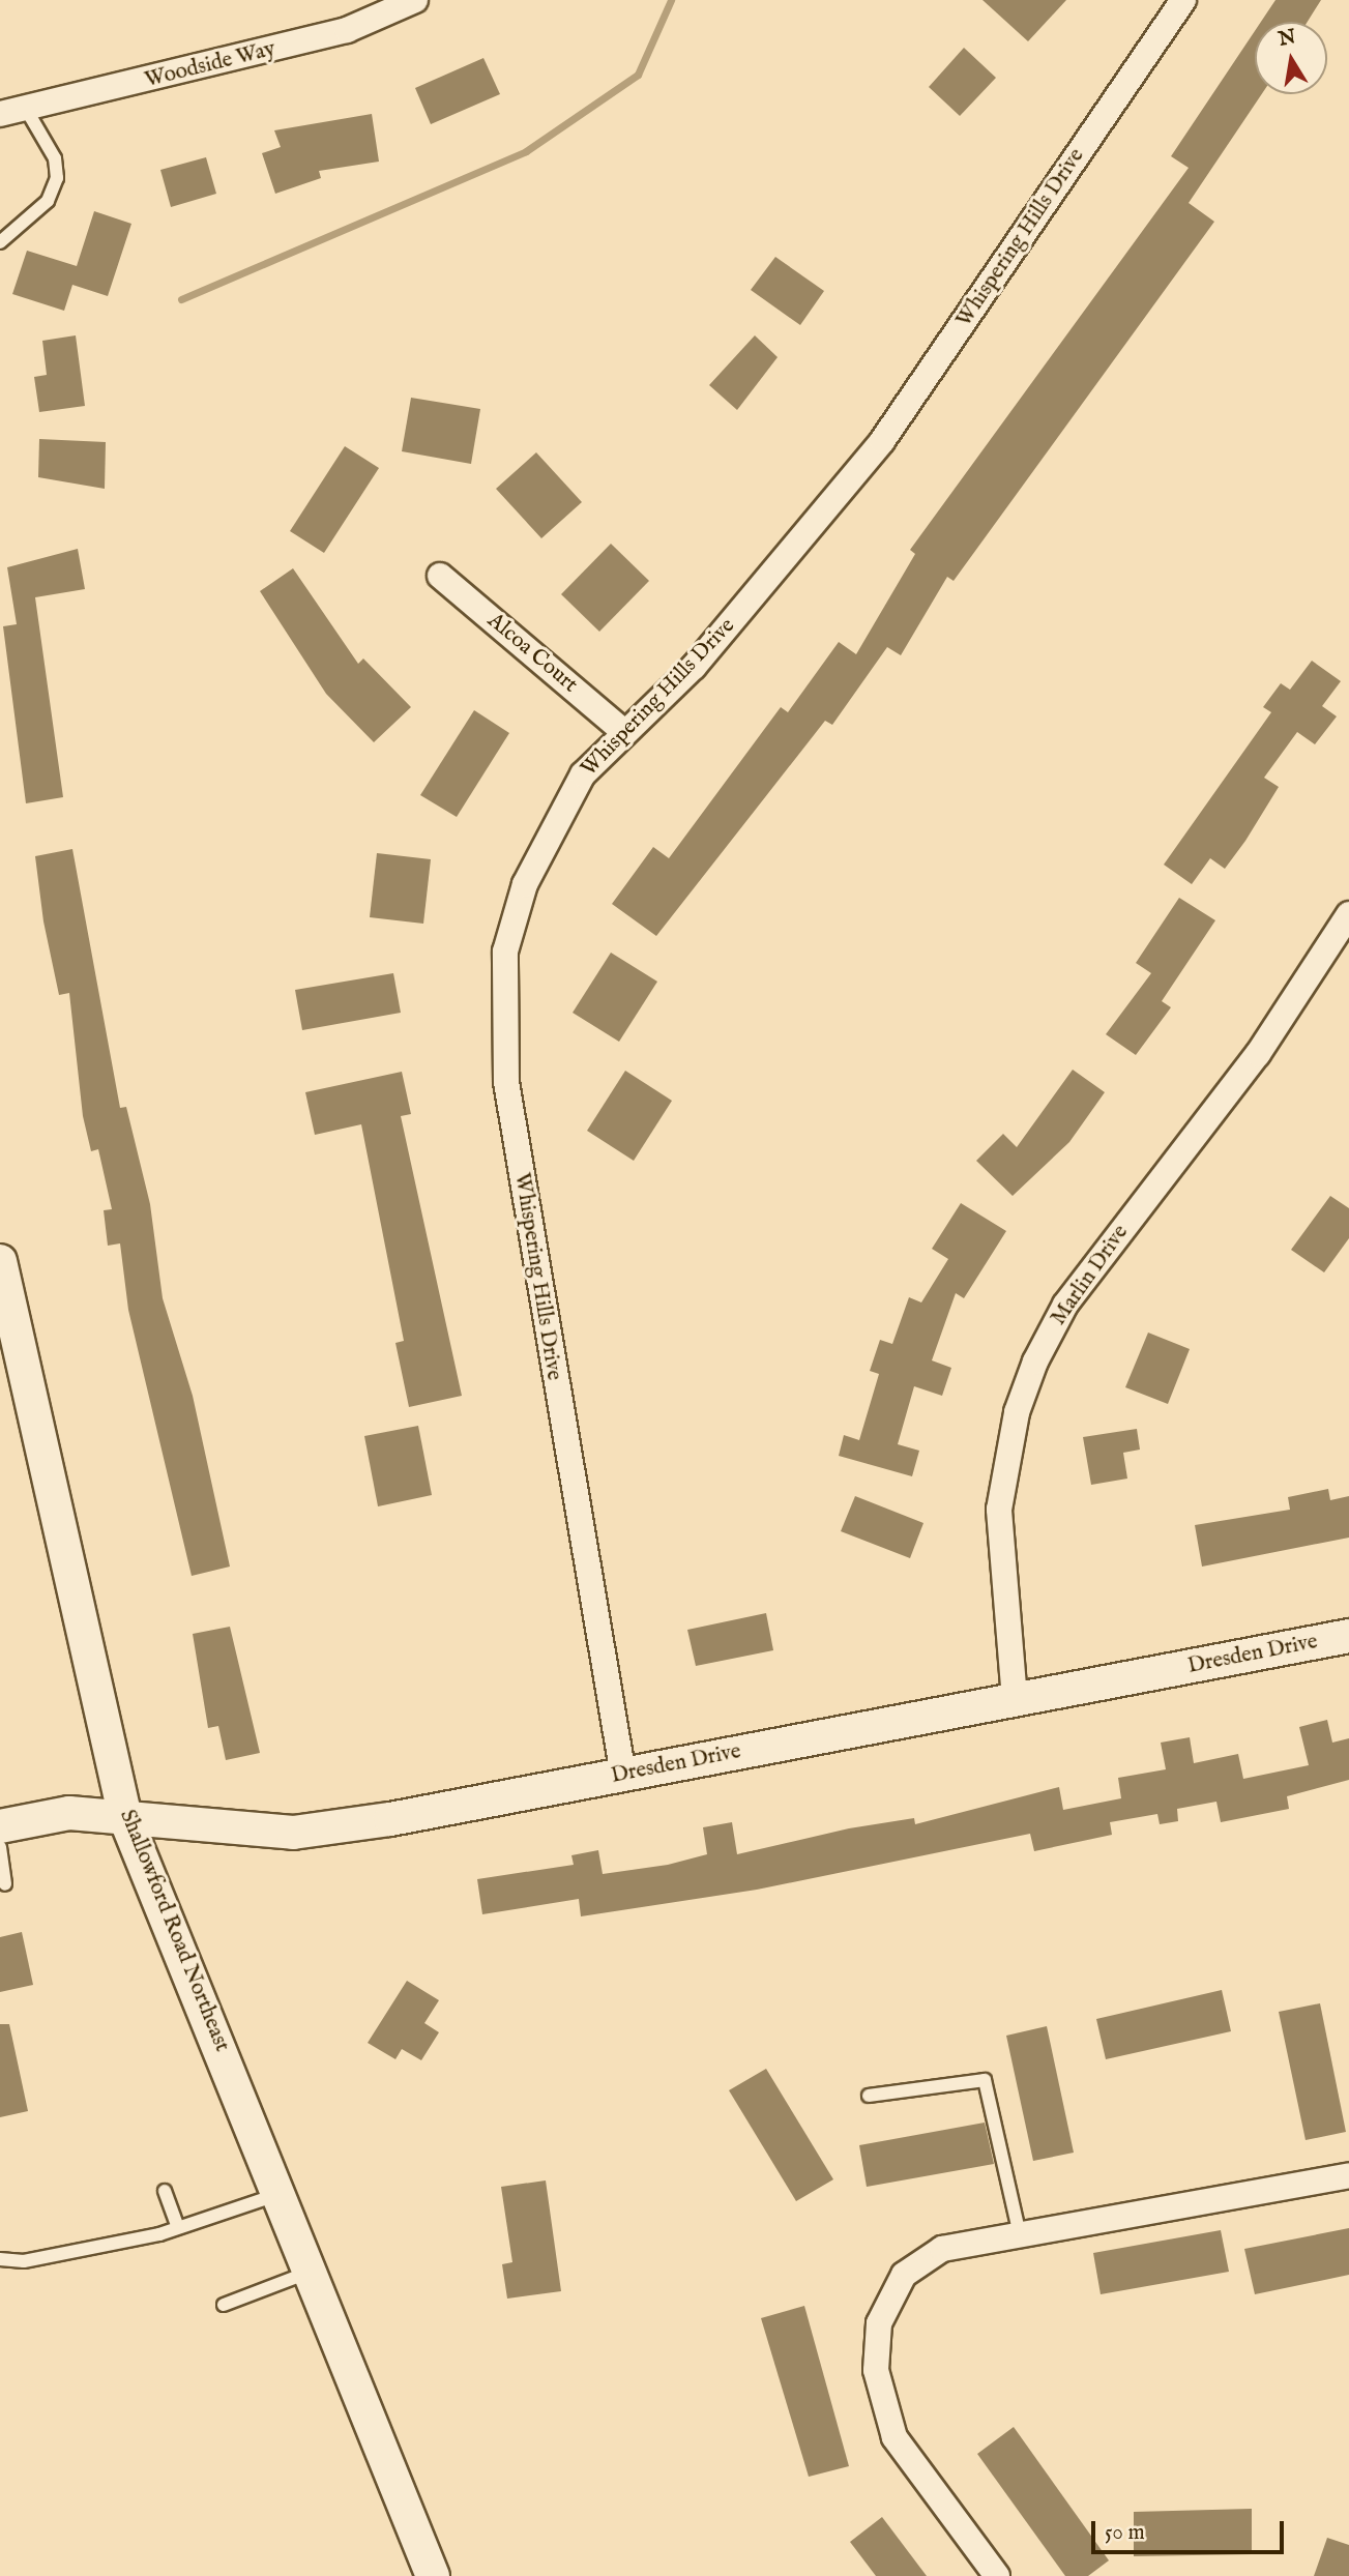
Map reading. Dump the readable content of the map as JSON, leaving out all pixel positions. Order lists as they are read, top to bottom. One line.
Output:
{"streets":{"street":["Woodside Way","Whispering Hills Drive","Alcoa Court","Marlin Drive","Dresden Drive","Shallowford Road Northeast"]},"crossings":[["Whispering Hills Drive","Alcoa Court"],["Whispering Hills Drive","Dresden Drive"],["Marlin Drive","Dresden Drive"],["Dresden Drive","Shallowford Road Northeast"]],"scale_bar":"50 m","north":"top"}
